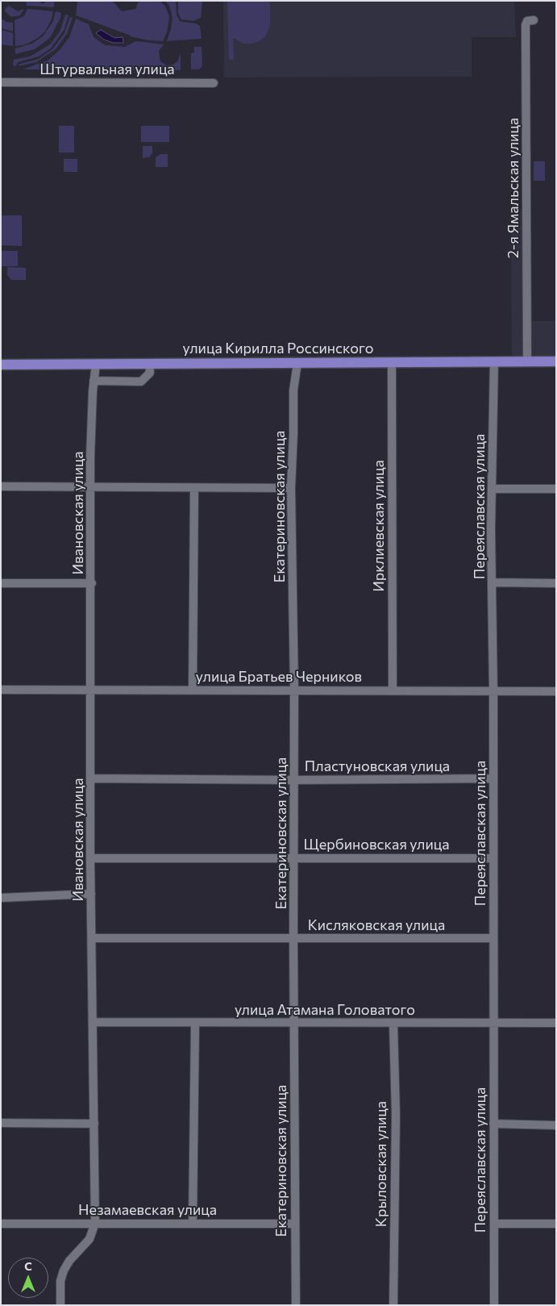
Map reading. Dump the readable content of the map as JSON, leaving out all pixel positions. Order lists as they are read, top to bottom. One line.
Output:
{"streets":{"main road":["улица Кирилла Россинского"],"street":["Штурвальная улица","2-я Ямальская улица","Екатериновская улица","Переяславская улица","Ивановская улица","Ирклиевская улица","улица Братьев Черников","Пластуновская улица","Щербиновская улица","Кисляковская улица","улица Атамана Головатого","Крыловская улица","Незамаевская улица"]},"crossings":[["2-я Ямальская улица","улица Кирилла Россинского"],["улица Кирилла Россинского","Екатериновская улица"],["улица Кирилла Россинского","Переяславская улица"],["улица Кирилла Россинского","Ивановская улица"],["улица Кирилла Россинского","Ирклиевская улица"],["Екатериновская улица","улица Братьев Черников"],["Екатериновская улица","Пластуновская улица"],["Екатериновская улица","Щербиновская улица"],["Екатериновская улица","Кисляковская улица"],["Екатериновская улица","улица Атамана Головатого"],["Екатериновская улица","Незамаевская улица"],["Переяславская улица","улица Братьев Черников"],["Переяславская улица","Пластуновская улица"],["Переяславская улица","Щербиновская улица"],["Переяславская улица","Кисляковская улица"],["Переяславская улица","улица Атамана Головатого"],["Ивановская улица","улица Братьев Черников"],["Ивановская улица","Пластуновская улица"],["Ивановская улица","Щербиновская улица"],["Ивановская улица","Кисляковская улица"],["Ивановская улица","улица Атамана Головатого"],["Ивановская улица","Незамаевская улица"],["Ирклиевская улица","улица Братьев Черников"],["улица Атамана Головатого","Крыловская улица"]],"north":"top"}
